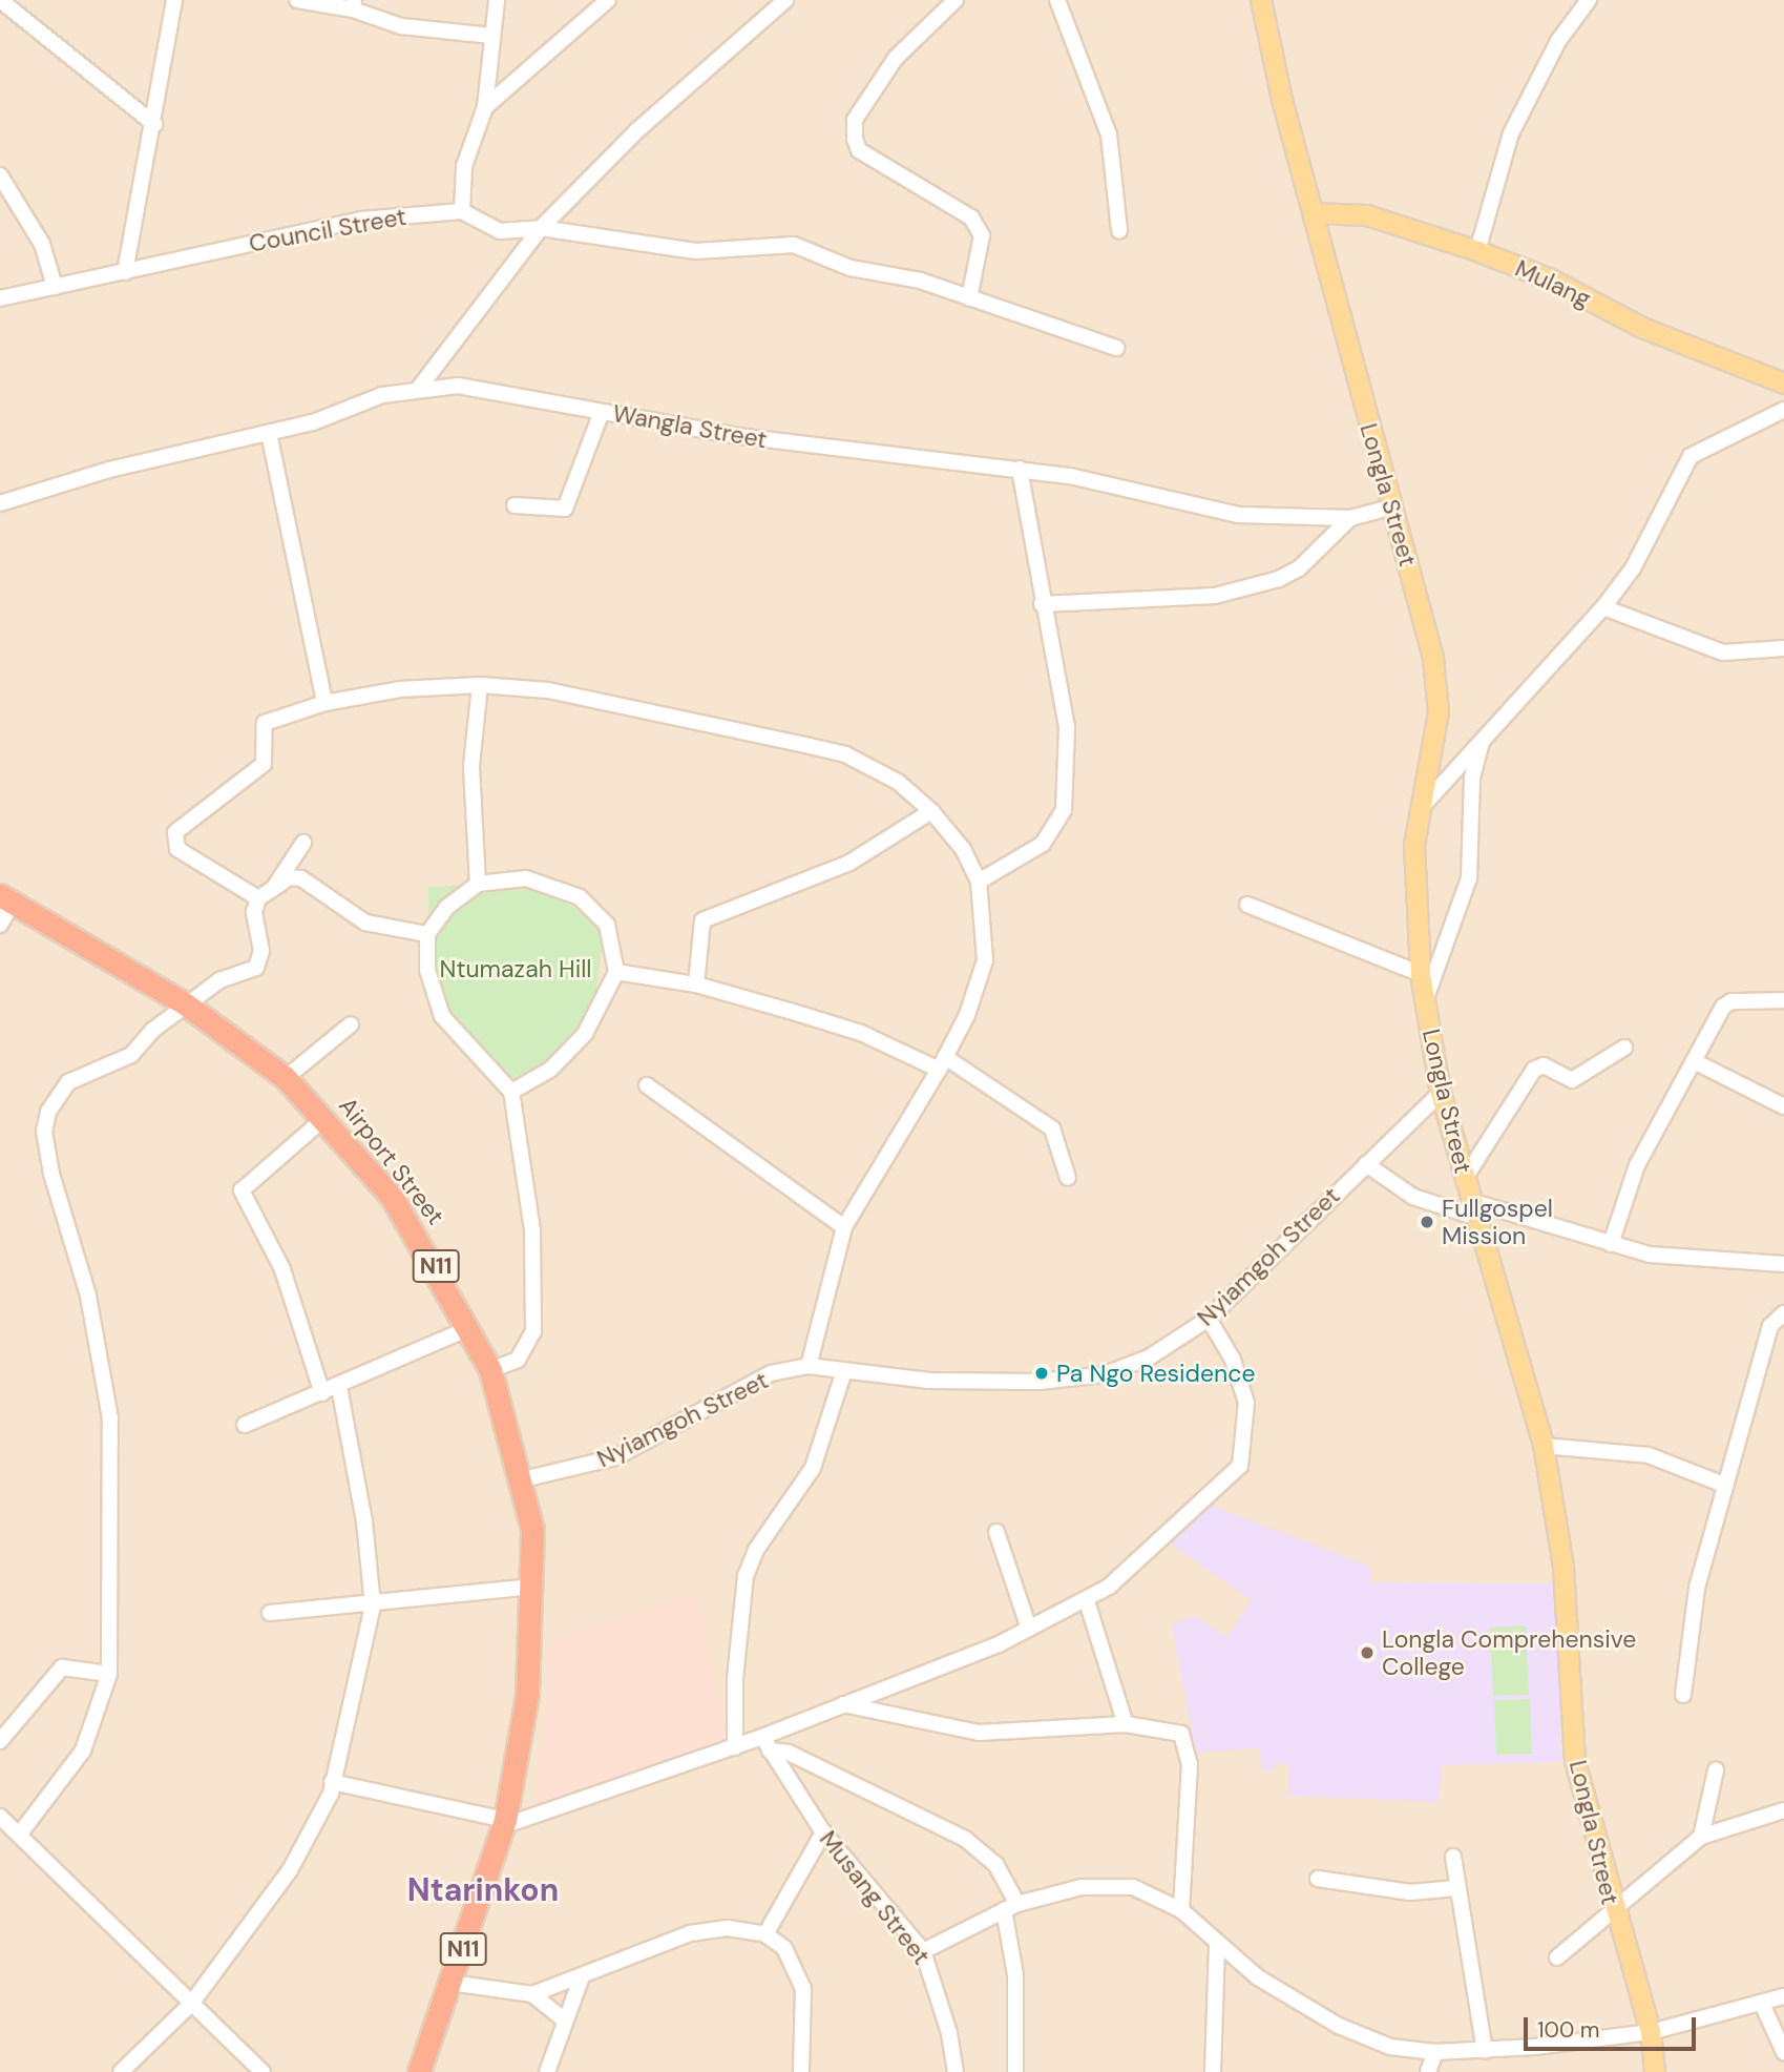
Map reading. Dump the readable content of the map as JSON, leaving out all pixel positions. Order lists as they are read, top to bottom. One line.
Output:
{"streets":{"highway":["Airport Street","N11"],"main road":["Mulang","Longla Street"],"street":["Council Street","Wangla Street","Nyiamgoh Street","Musang Street"]},"crossings":[["Mulang","Longla Street"],["Wangla Street","Longla Street"],["Longla Street","Nyiamgoh Street"],["Airport Street","Nyiamgoh Street"],["Airport Street","N11"]],"districts":["Ntarinkon"],"parks":["Ntumazah Hill"],"places":["Fullgospel Mission","Pa Ngo Residence","Longla Comprehensive College"],"scale_bar":"100 m"}
